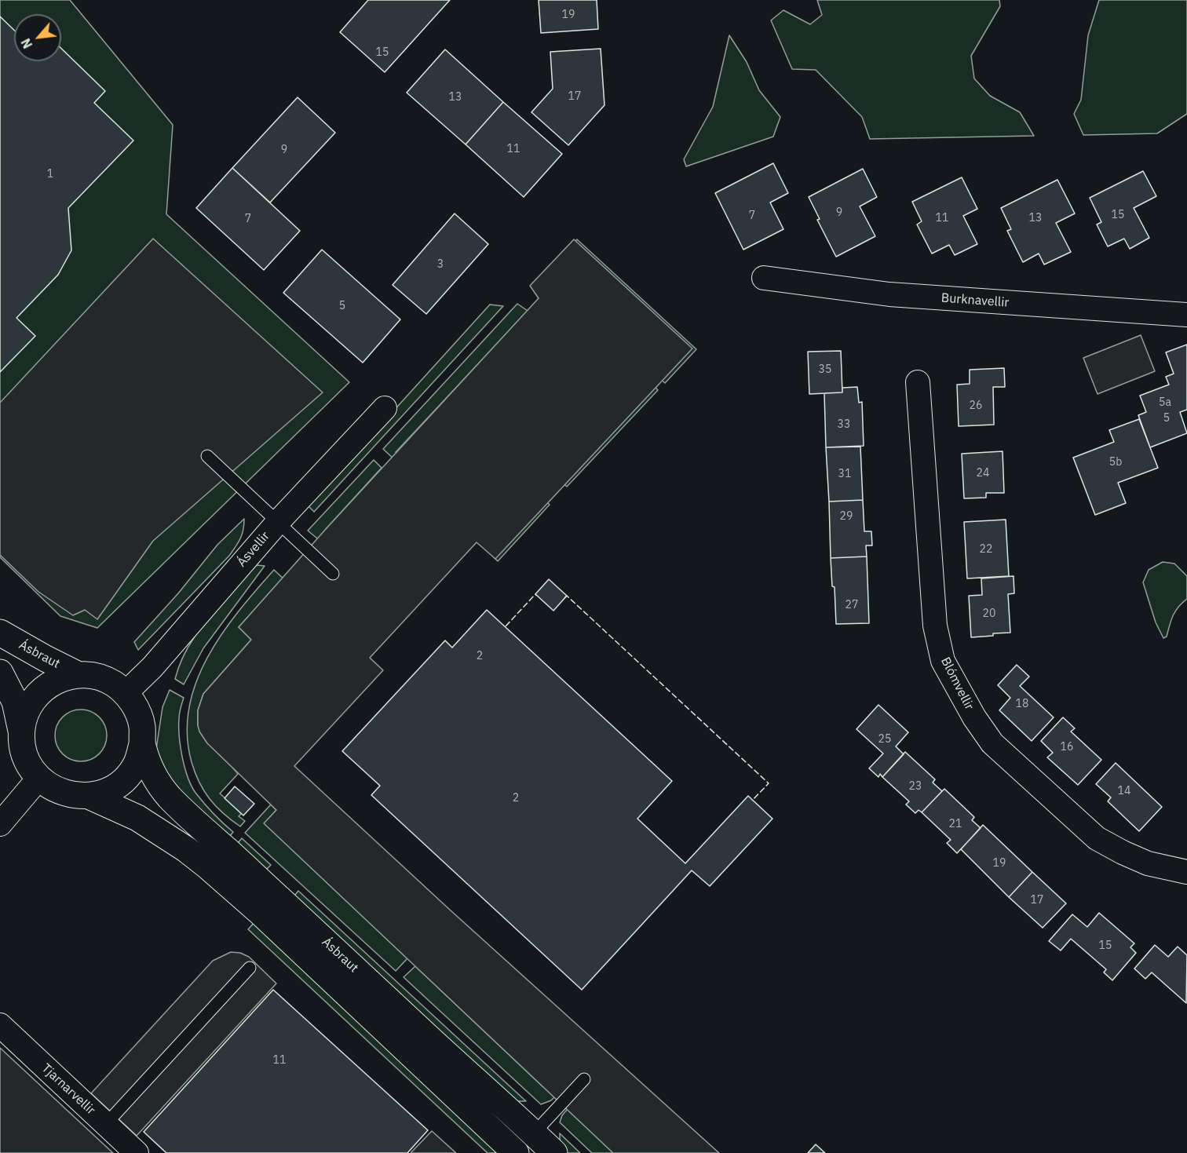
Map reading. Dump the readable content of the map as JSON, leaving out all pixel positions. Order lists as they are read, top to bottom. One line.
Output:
{"streets":{"street":["Burknavellir","Ásvellir","Ásbraut","Blómvellir","Tjarnarvellir"]},"crossings":[["Ásvellir","Ásbraut"]],"house_numbers":["19","15","17","13","11","9","1","9","15","7","11","13","7","3","5","35","5a","26","5","33","5b","24","31","29","22","27","20","2","18","25","16","23","14","2","21","19","17","15","11"],"north":"bottom left"}
